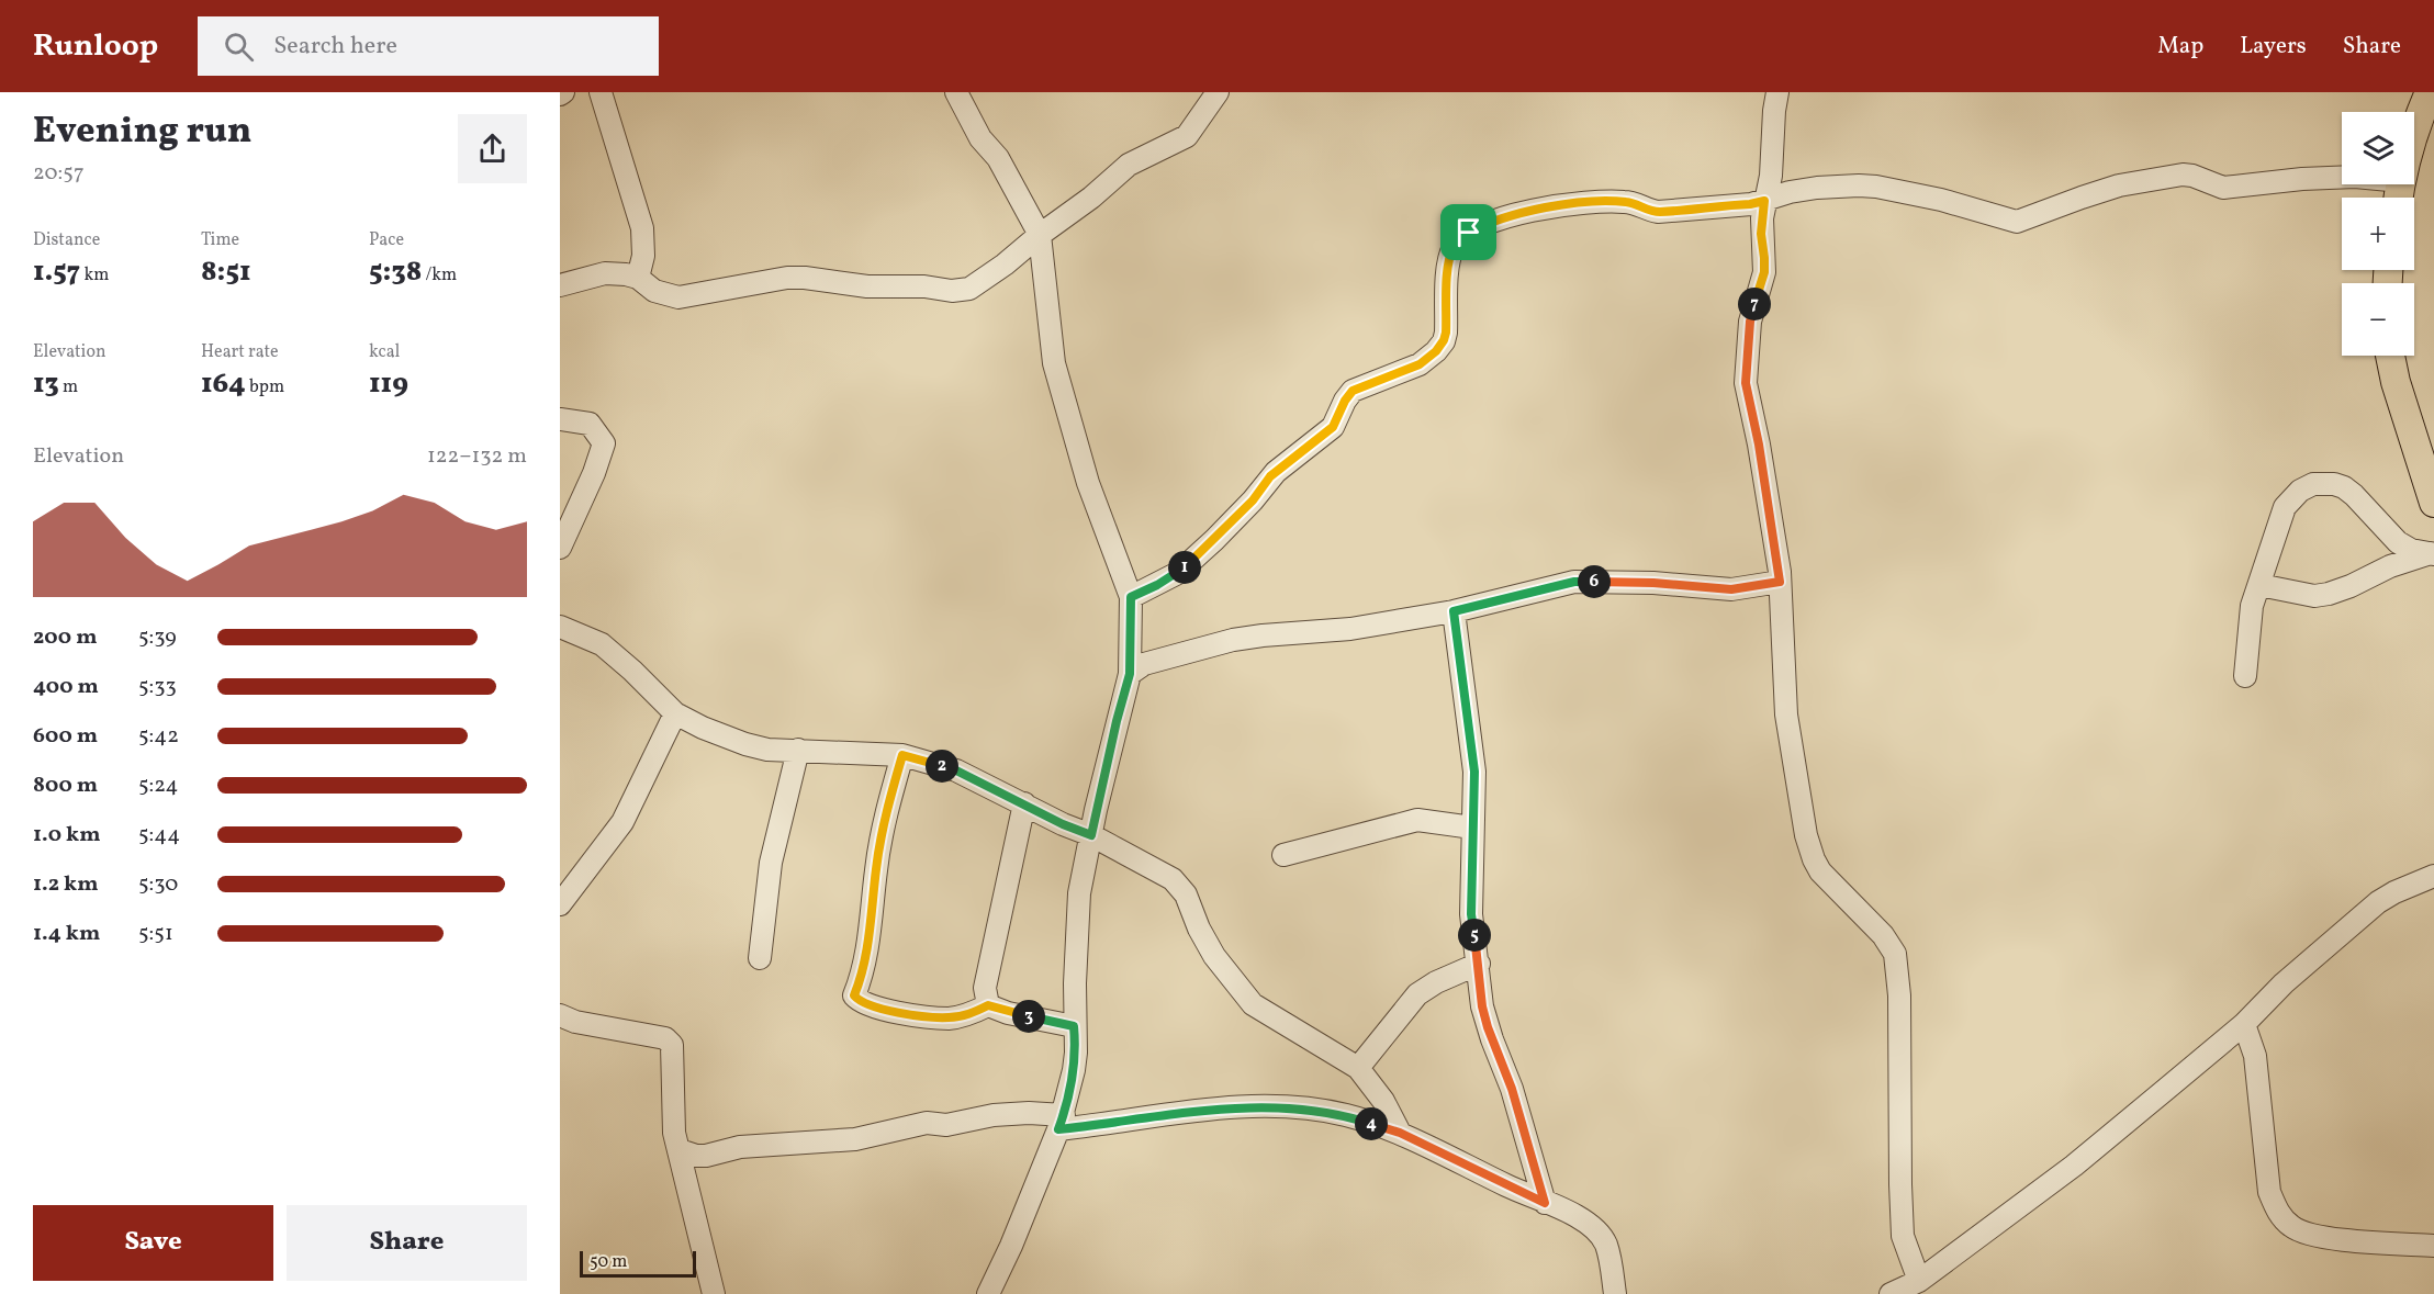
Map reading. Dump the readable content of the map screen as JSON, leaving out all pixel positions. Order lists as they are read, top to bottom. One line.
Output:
{"scale_bar":"50 m","page":{"header":"Runloop","search":"Search here","nav":["Map","Layers","Share"],"heading":["Evening run","20:57"],"map_buttons":["+","−"],"stats":[["Distance","1.57 km"],["Time","8:51"],["Pace","5:38 /km"],["Elevation","13 m"],["Heart rate","164 bpm"],["kcal","119"]],"pins":["7","1","6","2","5","3","4"],"chart":["Elevation","122–132 m"],"list":[{"name":"200 m","note":"5:39"},{"name":"400 m","note":"5:33"},{"name":"600 m","note":"5:42"},{"name":"800 m","note":"5:24"},{"name":"1.0 km","note":"5:44"},{"name":"1.2 km","note":"5:30"},{"name":"1.4 km","note":"5:51"}],"buttons":["Save","Share"],"scale":"50 m"}}
